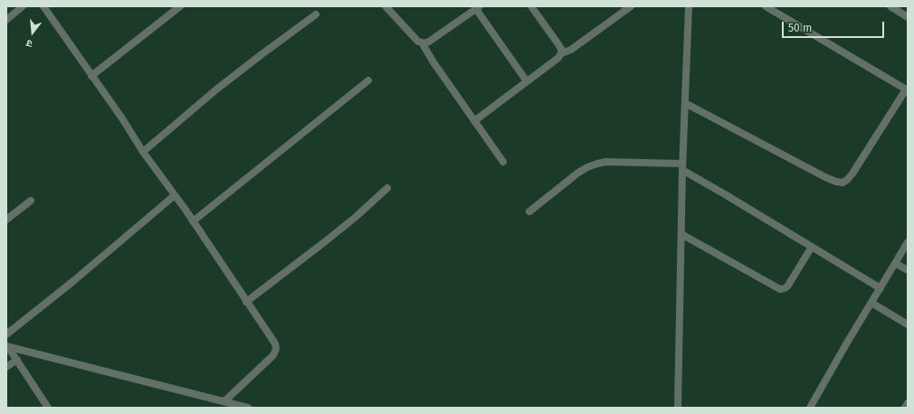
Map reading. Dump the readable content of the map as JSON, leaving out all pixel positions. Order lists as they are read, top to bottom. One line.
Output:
{"scale_bar":"50 m","north":"bottom"}
